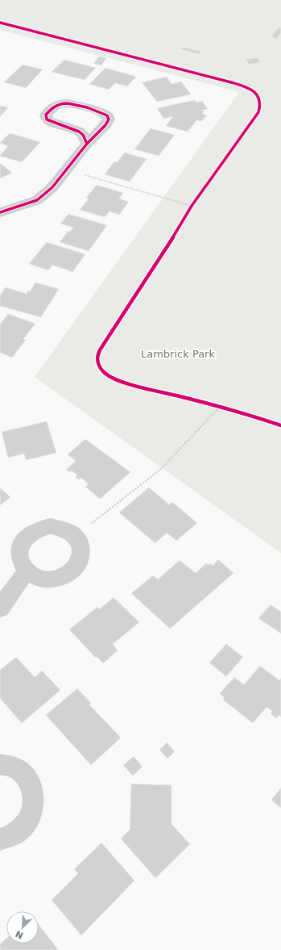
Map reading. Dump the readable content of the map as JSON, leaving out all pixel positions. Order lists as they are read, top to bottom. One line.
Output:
{"parks":["Lambrick Park"],"north":"bottom left"}
